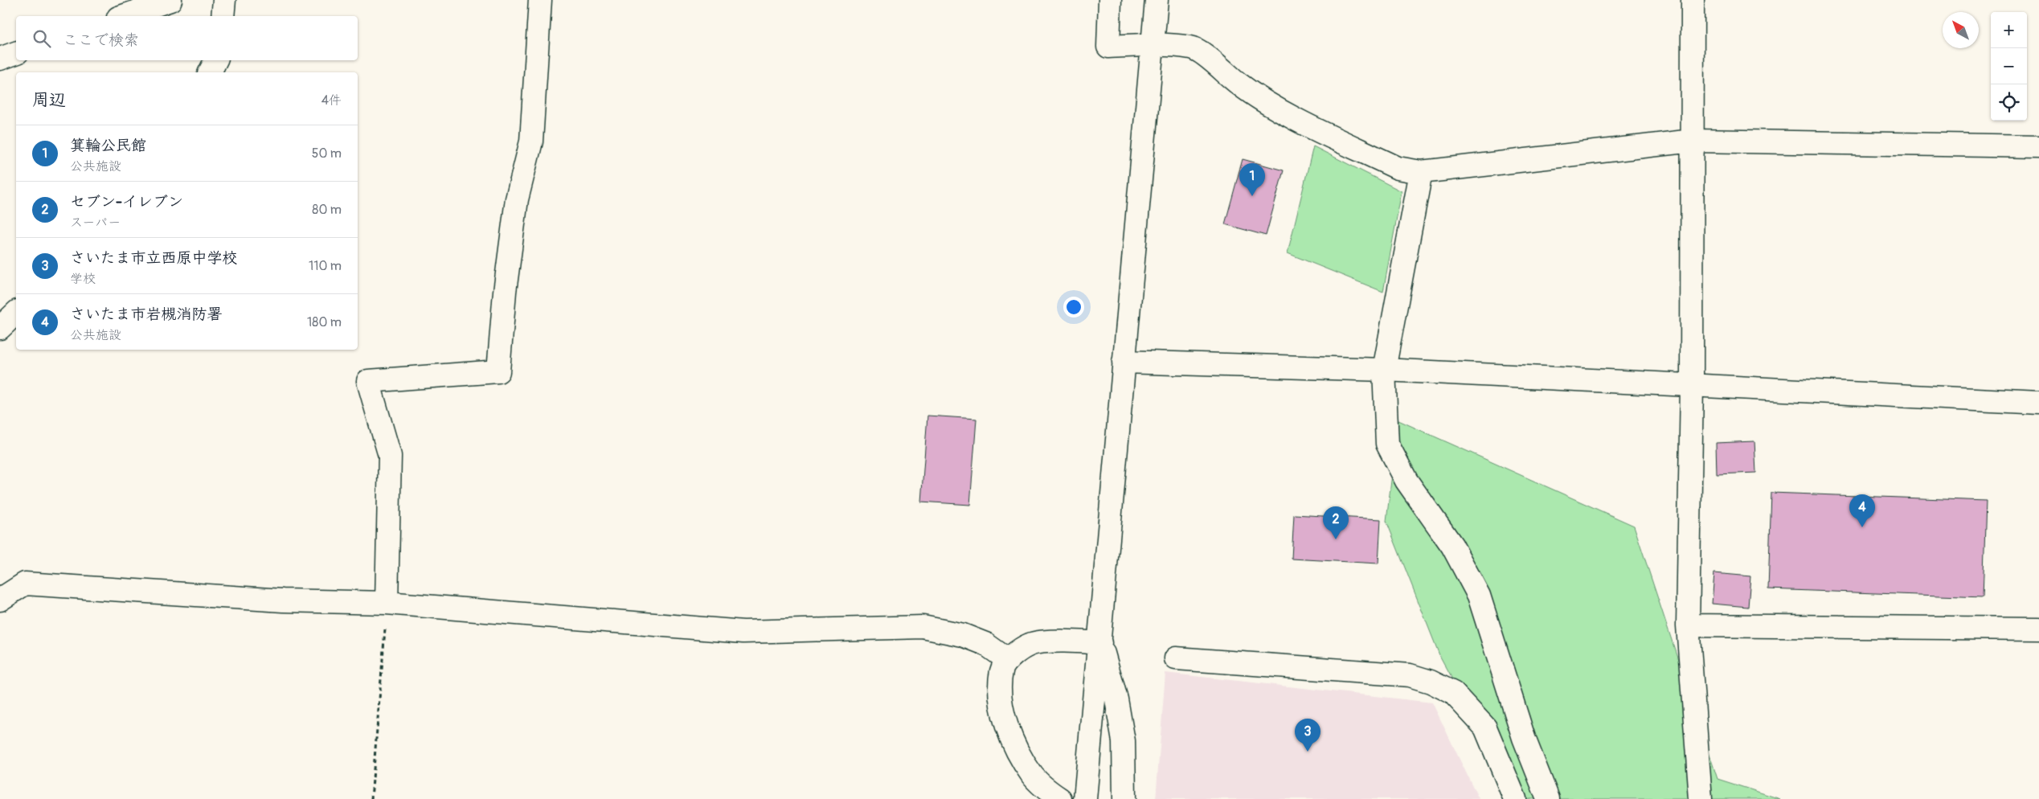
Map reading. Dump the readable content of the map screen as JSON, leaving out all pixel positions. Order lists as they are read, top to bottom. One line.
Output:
{"north":"top left","page":{"map_buttons":["+","−"],"search":"ここで検索","heading":["周辺","4件"],"list":[{"mark":"1","name":"箕輪公民館","note":"公共施設","value":"50 m"},{"mark":"2","name":"セブン-イレブン","note":"スーパー","value":"80 m"},{"mark":"3","name":"さいたま市立西原中学校","note":"学校","value":"110 m"},{"mark":"4","name":"さいたま市岩槻消防署","note":"公共施設","value":"180 m"}],"pins":["1","4","2","3"]}}
